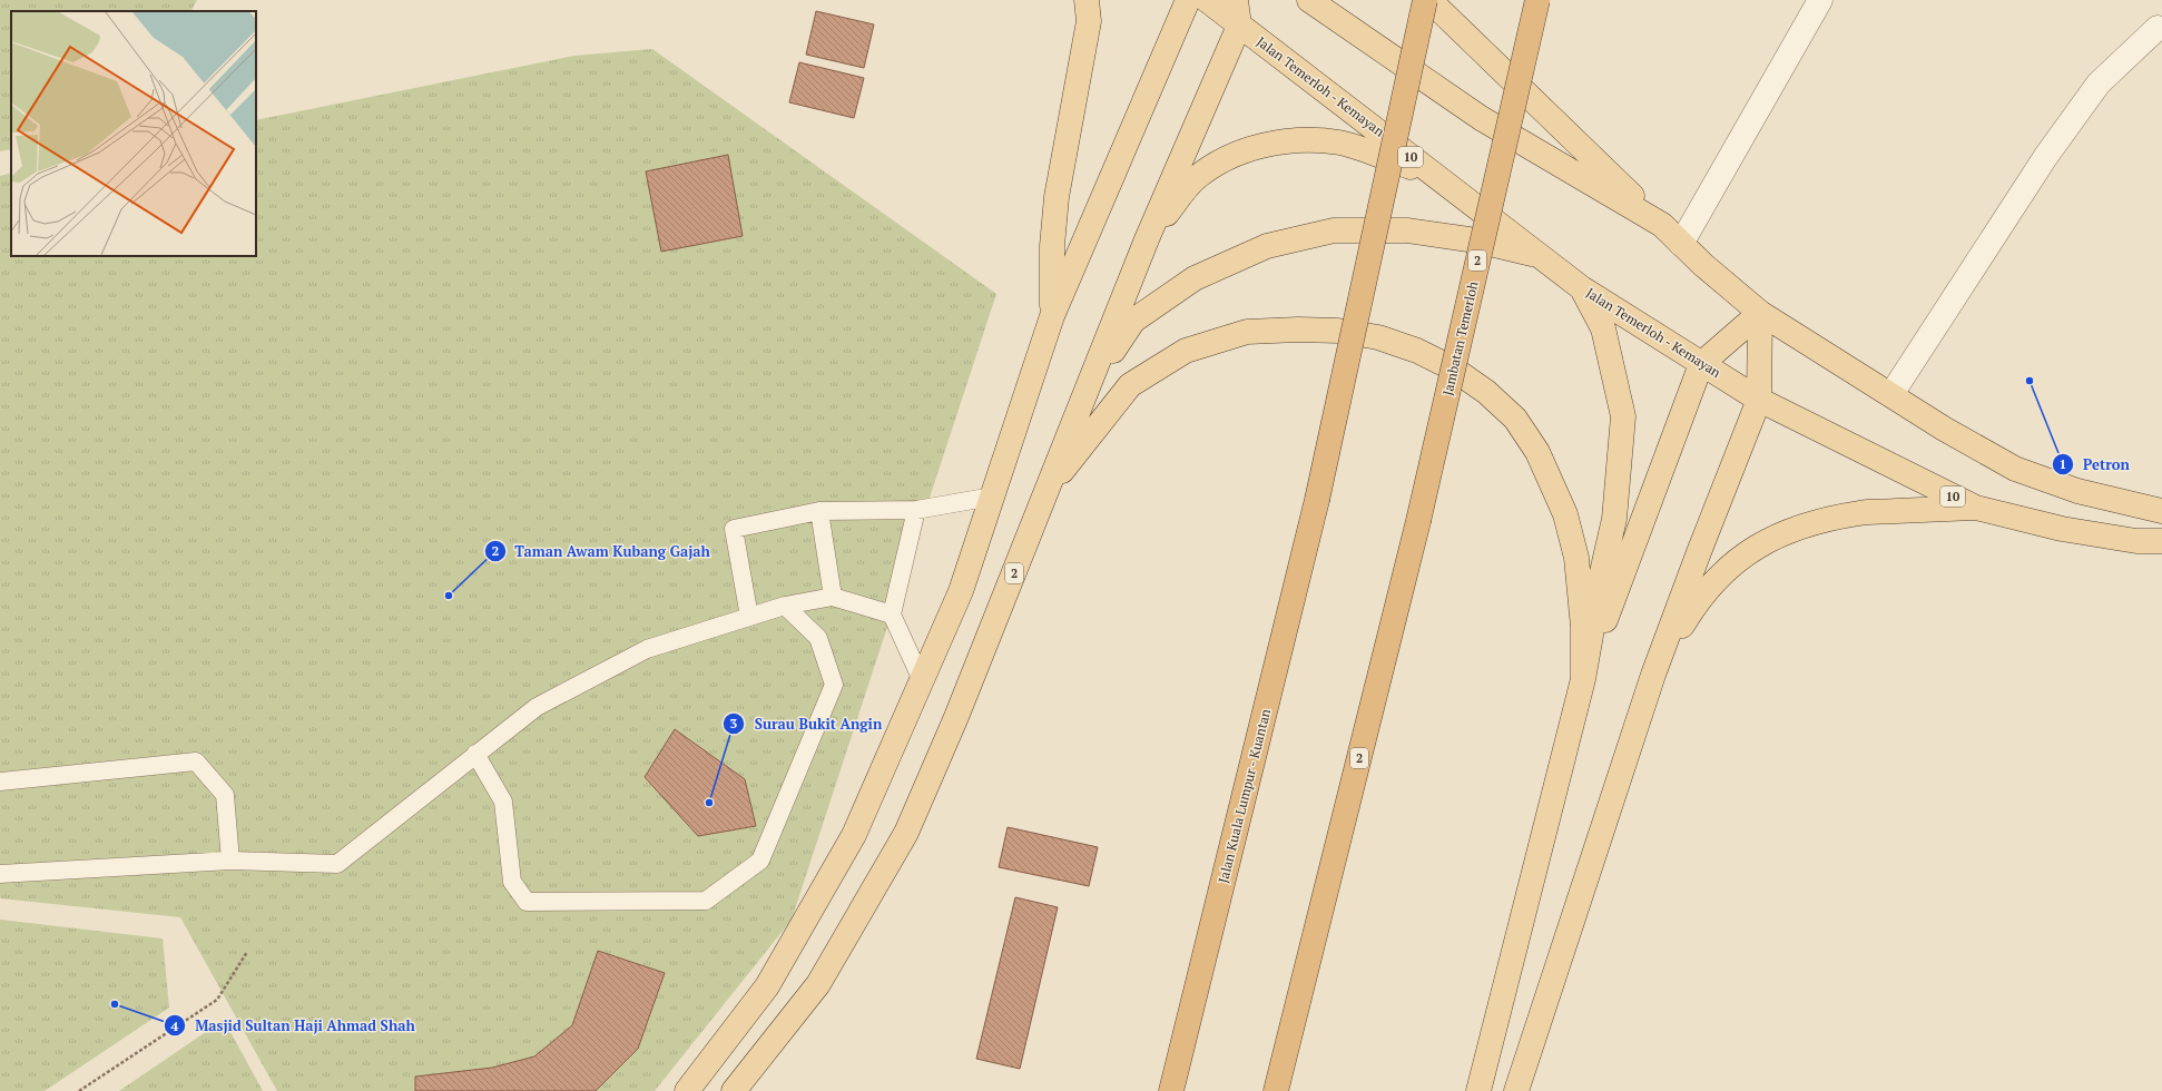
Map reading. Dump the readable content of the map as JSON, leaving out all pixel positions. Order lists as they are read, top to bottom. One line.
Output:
{"streets":{"highway":["2","Jambatan Temerloh","Jalan Kuala Lumpur - Kuantan"],"main road":["Jalan Temerloh - Kemayan","10"]},"crossings":[["Jalan Temerloh - Kemayan","2"]],"places":["Petron","Taman Awam Kubang Gajah","Surau Bukit Angin","Masjid Sultan Haji Ahmad Shah"]}
